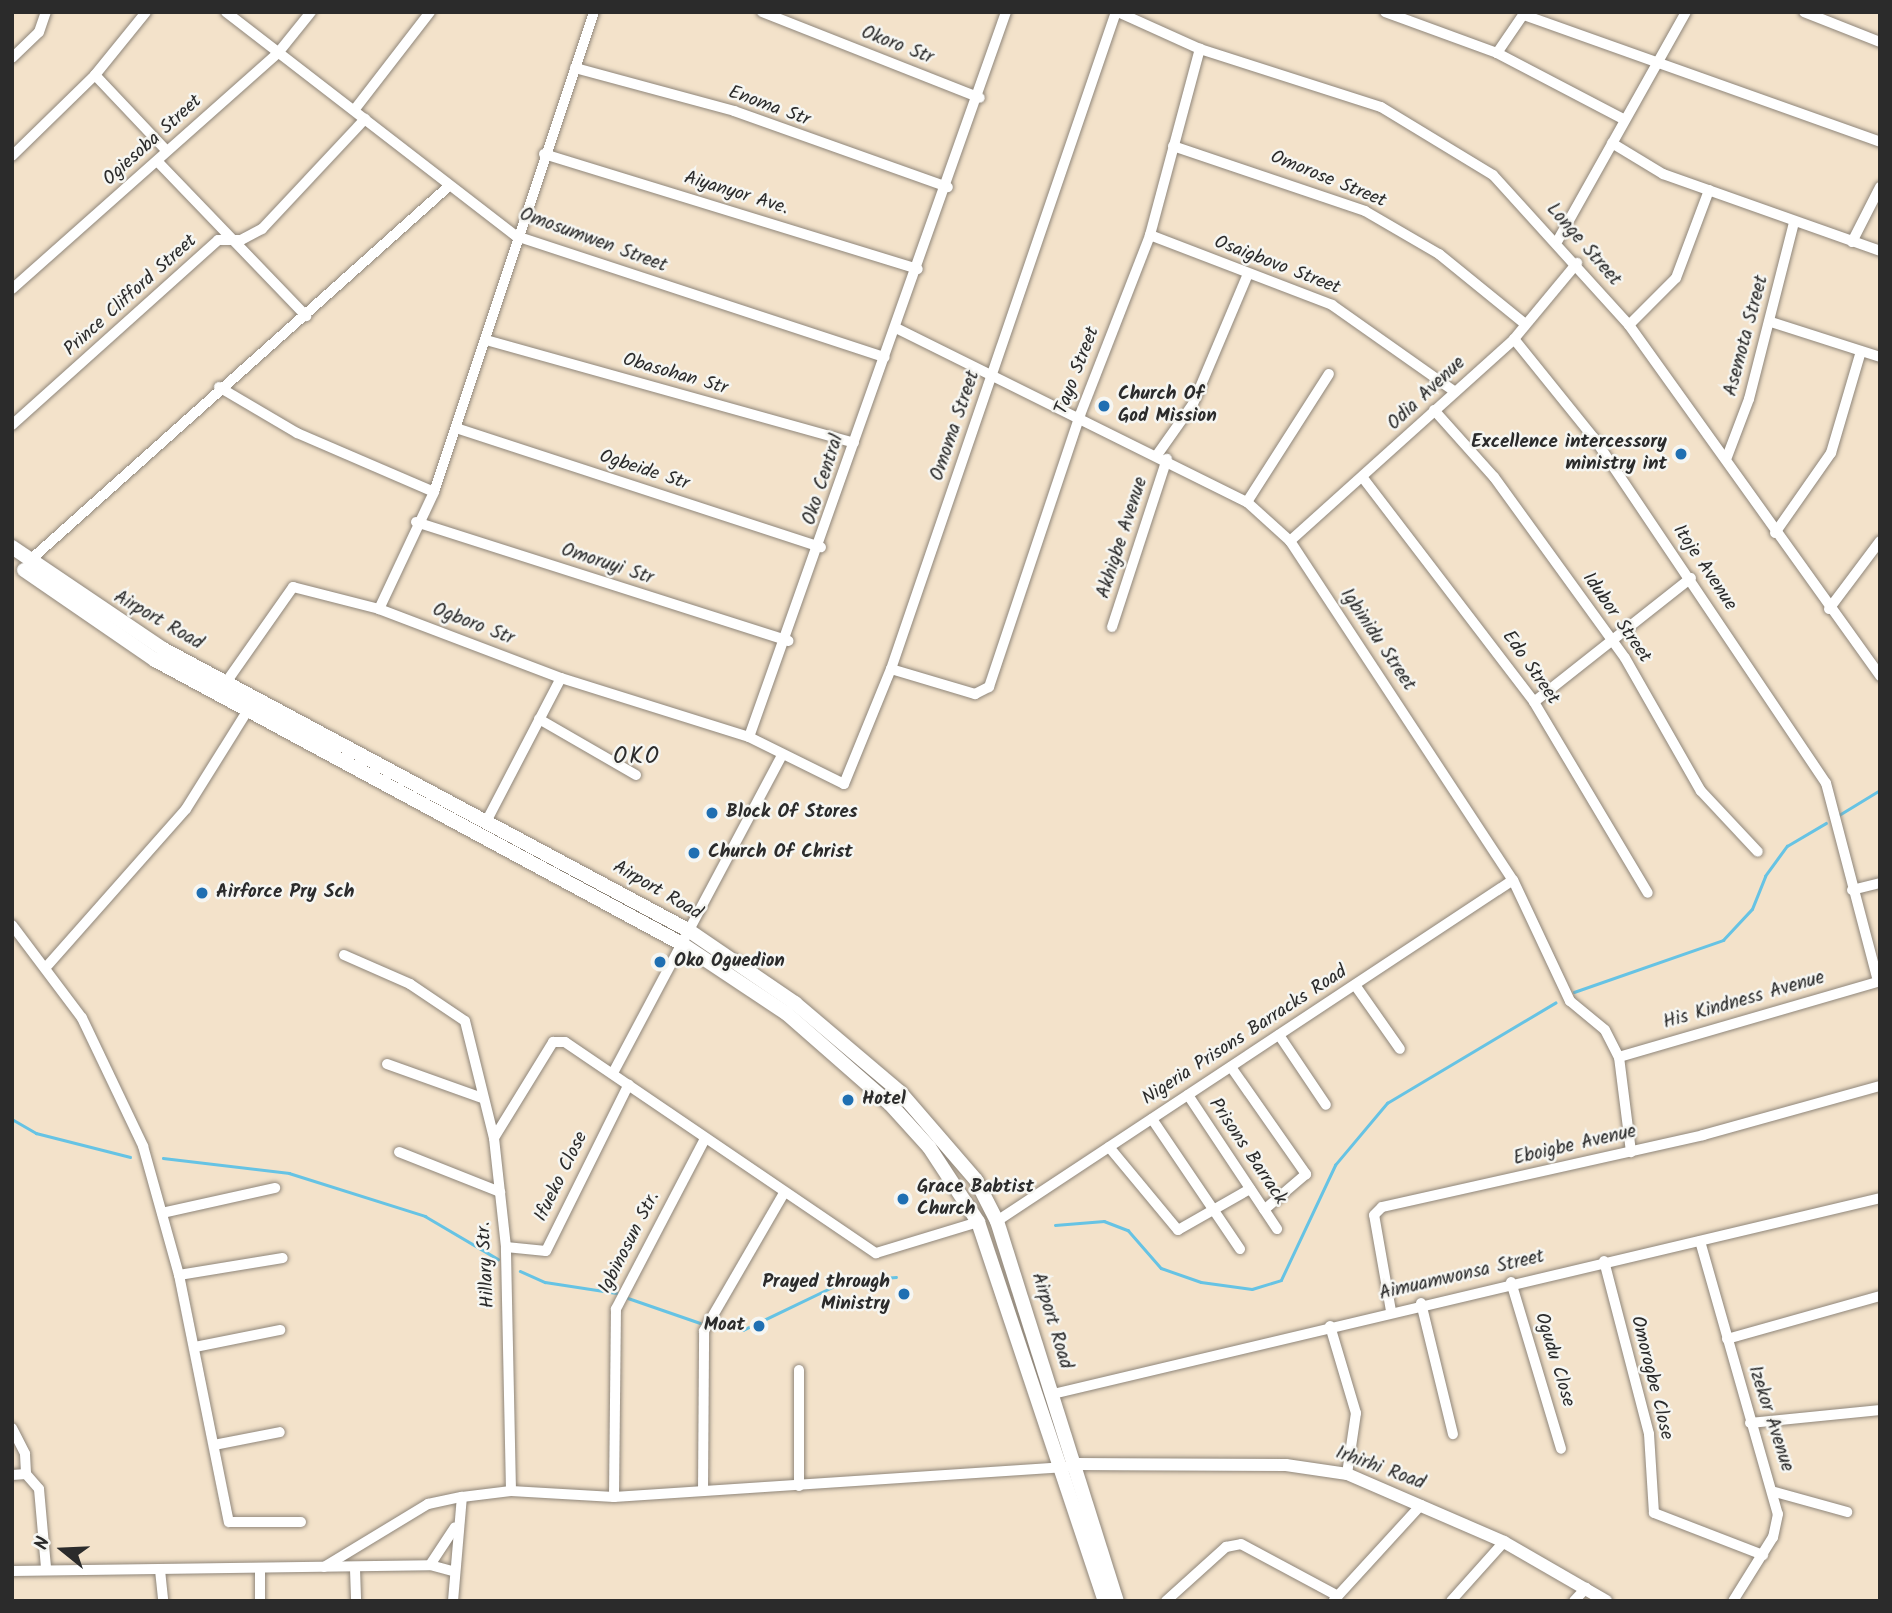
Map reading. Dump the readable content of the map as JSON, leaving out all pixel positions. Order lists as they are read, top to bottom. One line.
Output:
{"streets":{"main road":["Airport Road"],"street":["Okoro Str","Enoma Str","Ogiesoba Street","Omorose Street","Aiyanyor Ave.","Omosumwen Street","Longe Street","Osaigbovo Street","Prince Clifford Street","Asemota Street","Tayo Street","Obasohan Str","Odia Avenue","Omoma Street","Ogbeide Str","Oko Central","Akhigbe Avenue","Omoruyi Str","Itoje Avenue","Idubor Street","Ogboro Str","Igbinidu Street","Edo Street","His Kindness Avenue","Nigeria Prisons Barracks Road","Eboigbe Avenue","Prisons Barrack","Ifueko Close","Igbinosun Str.","Hillary Str.","Aimuamwonsa Street","Ogudu Close","Omorogbe Close","Izekor Avenue","Irhirhi Road"]},"crossings":[["Okoro Str","Oko Central"],["Enoma Str","Oko Central"],["Ogiesoba Street","Omosumwen Street"],["Omorose Street","Tayo Street"],["Omorose Street","Odia Avenue"],["Aiyanyor Ave.","Oko Central"],["Omosumwen Street","Prince Clifford Street"],["Omosumwen Street","Oko Central"],["Longe Street","Asemota Street"],["Longe Street","Tayo Street"],["Longe Street","Odia Avenue"],["Longe Street","Omoma Street"],["Osaigbovo Street","Tayo Street"],["Osaigbovo Street","Odia Avenue"],["Osaigbovo Street","Akhigbe Avenue"],["Tayo Street","Omoma Street"],["Tayo Street","Igbinidu Street"],["Obasohan Str","Oko Central"],["Odia Avenue","Itoje Avenue"],["Odia Avenue","Idubor Street"],["Odia Avenue","Igbinidu Street"],["Odia Avenue","Edo Street"],["Omoma Street","Igbinidu Street"],["Ogbeide Str","Oko Central"],["Oko Central","Omoruyi Str"],["Oko Central","Ogboro Str"],["Oko Central","Igbinidu Street"],["Akhigbe Avenue","Igbinidu Street"],["Itoje Avenue","His Kindness Avenue"],["Airport Road","Ogboro Str"],["Airport Road","Nigeria Prisons Barracks Road"],["Airport Road","Aimuamwonsa Street"],["Airport Road","Irhirhi Road"],["Igbinidu Street","His Kindness Avenue"],["Igbinidu Street","Nigeria Prisons Barracks Road"],["Igbinidu Street","Eboigbe Avenue"],["Nigeria Prisons Barracks Road","Prisons Barrack"],["Eboigbe Avenue","Aimuamwonsa Street"],["Ifueko Close","Hillary Str."],["Aimuamwonsa Street","Ogudu Close"],["Aimuamwonsa Street","Omorogbe Close"],["Aimuamwonsa Street","Izekor Avenue"],["Omorogbe Close","Izekor Avenue"]],"districts":["OKO"],"places":["Church Of God Mission","Excellence intercessory ministry int","Block Of Stores","Church Of Christ","Airforce Pry Sch","Oko Oguedion","Hotel","Grace Babtist Church","Prayed through Ministry","Moat"],"north":"left"}
